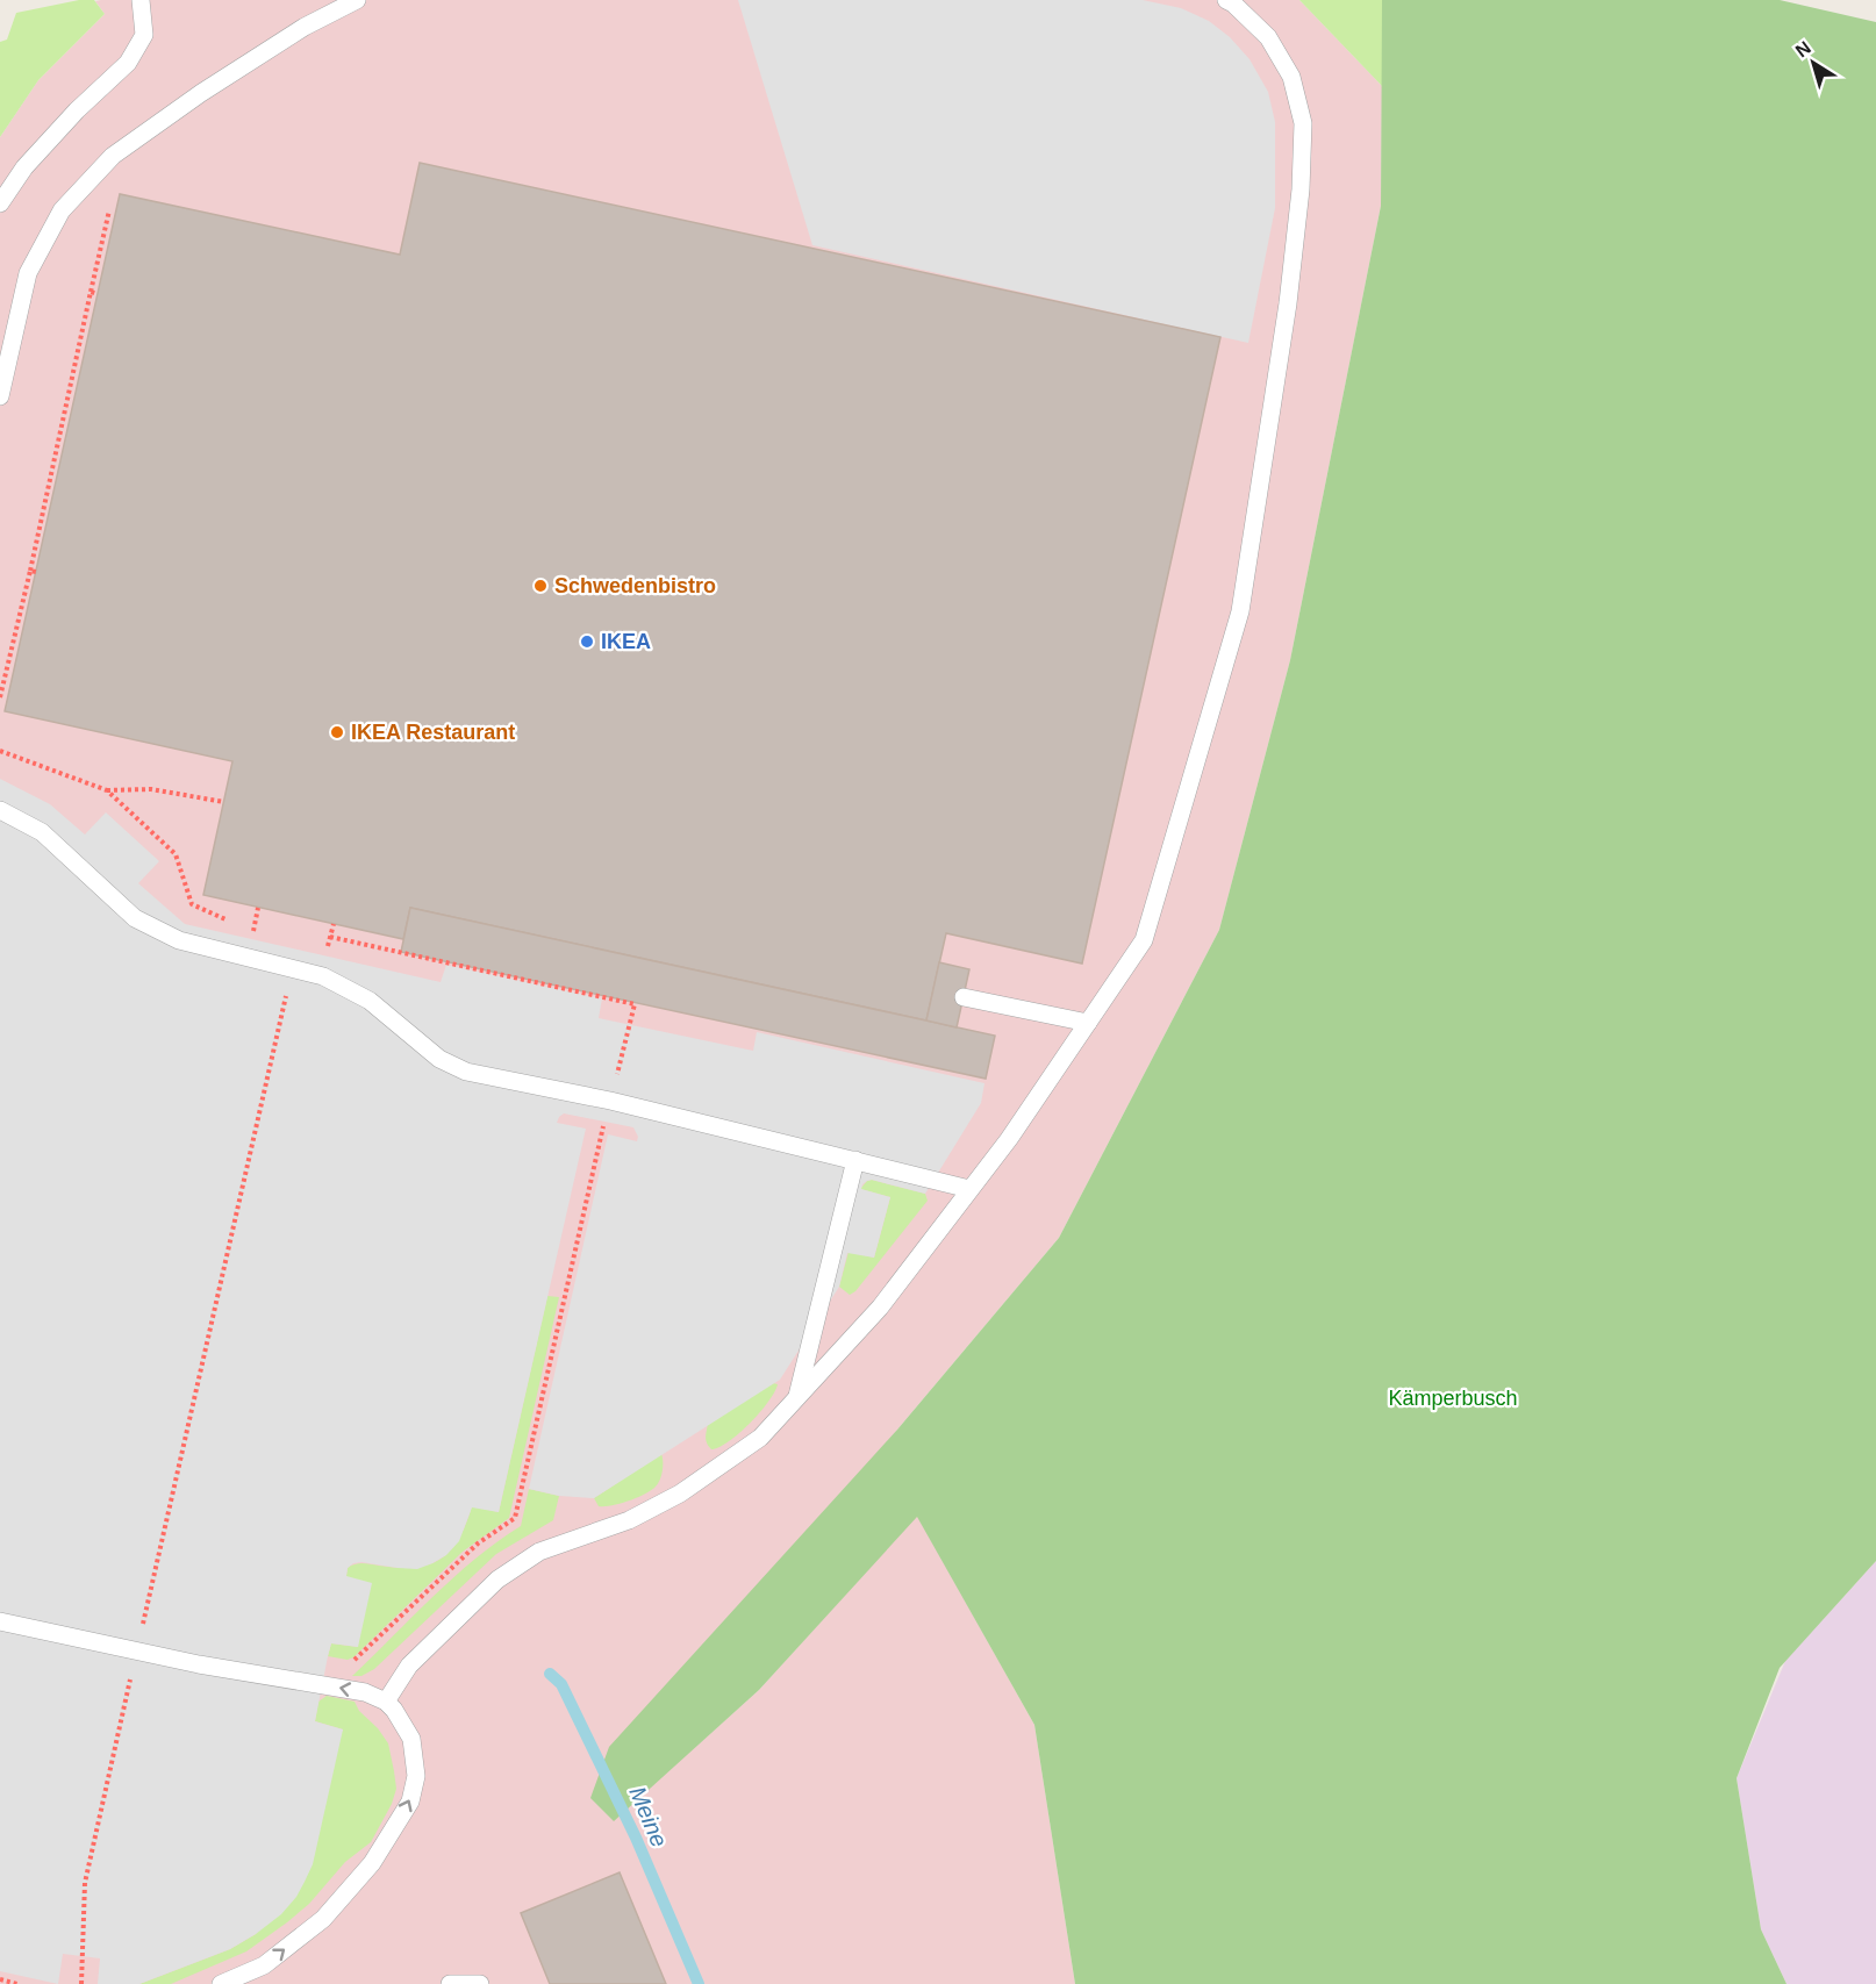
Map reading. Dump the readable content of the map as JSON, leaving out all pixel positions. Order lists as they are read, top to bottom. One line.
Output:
{"water":["Meine"],"parks":["Kämperbusch"],"places":["Schwedenbistro","IKEA","IKEA Restaurant"],"north":"top left"}
